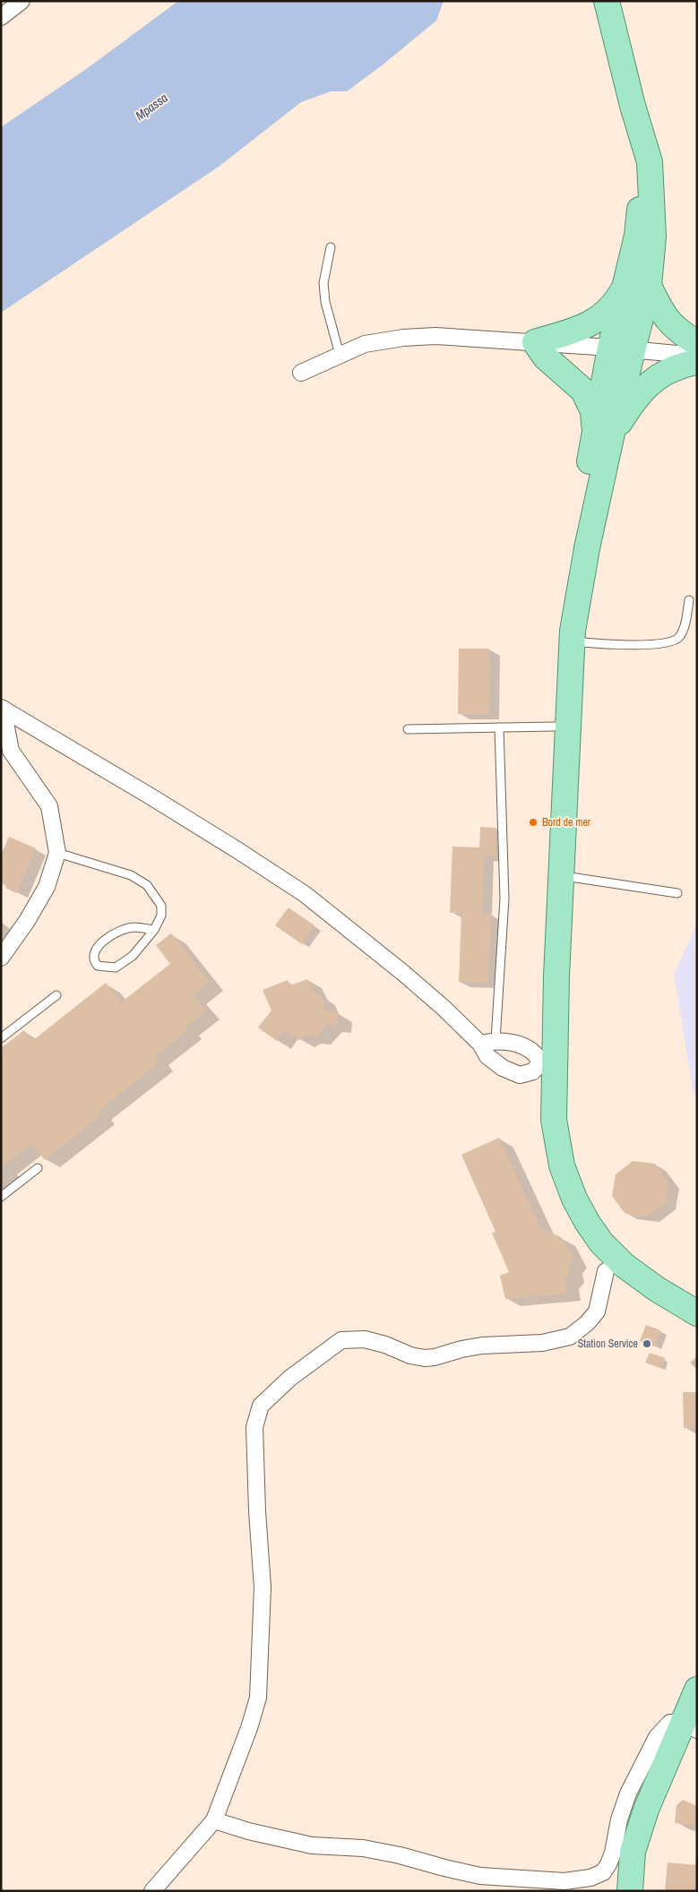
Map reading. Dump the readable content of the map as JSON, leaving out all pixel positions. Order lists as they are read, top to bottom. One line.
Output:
{"water":["Mpassa"],"places":["Bord de mer","Station Service"]}
